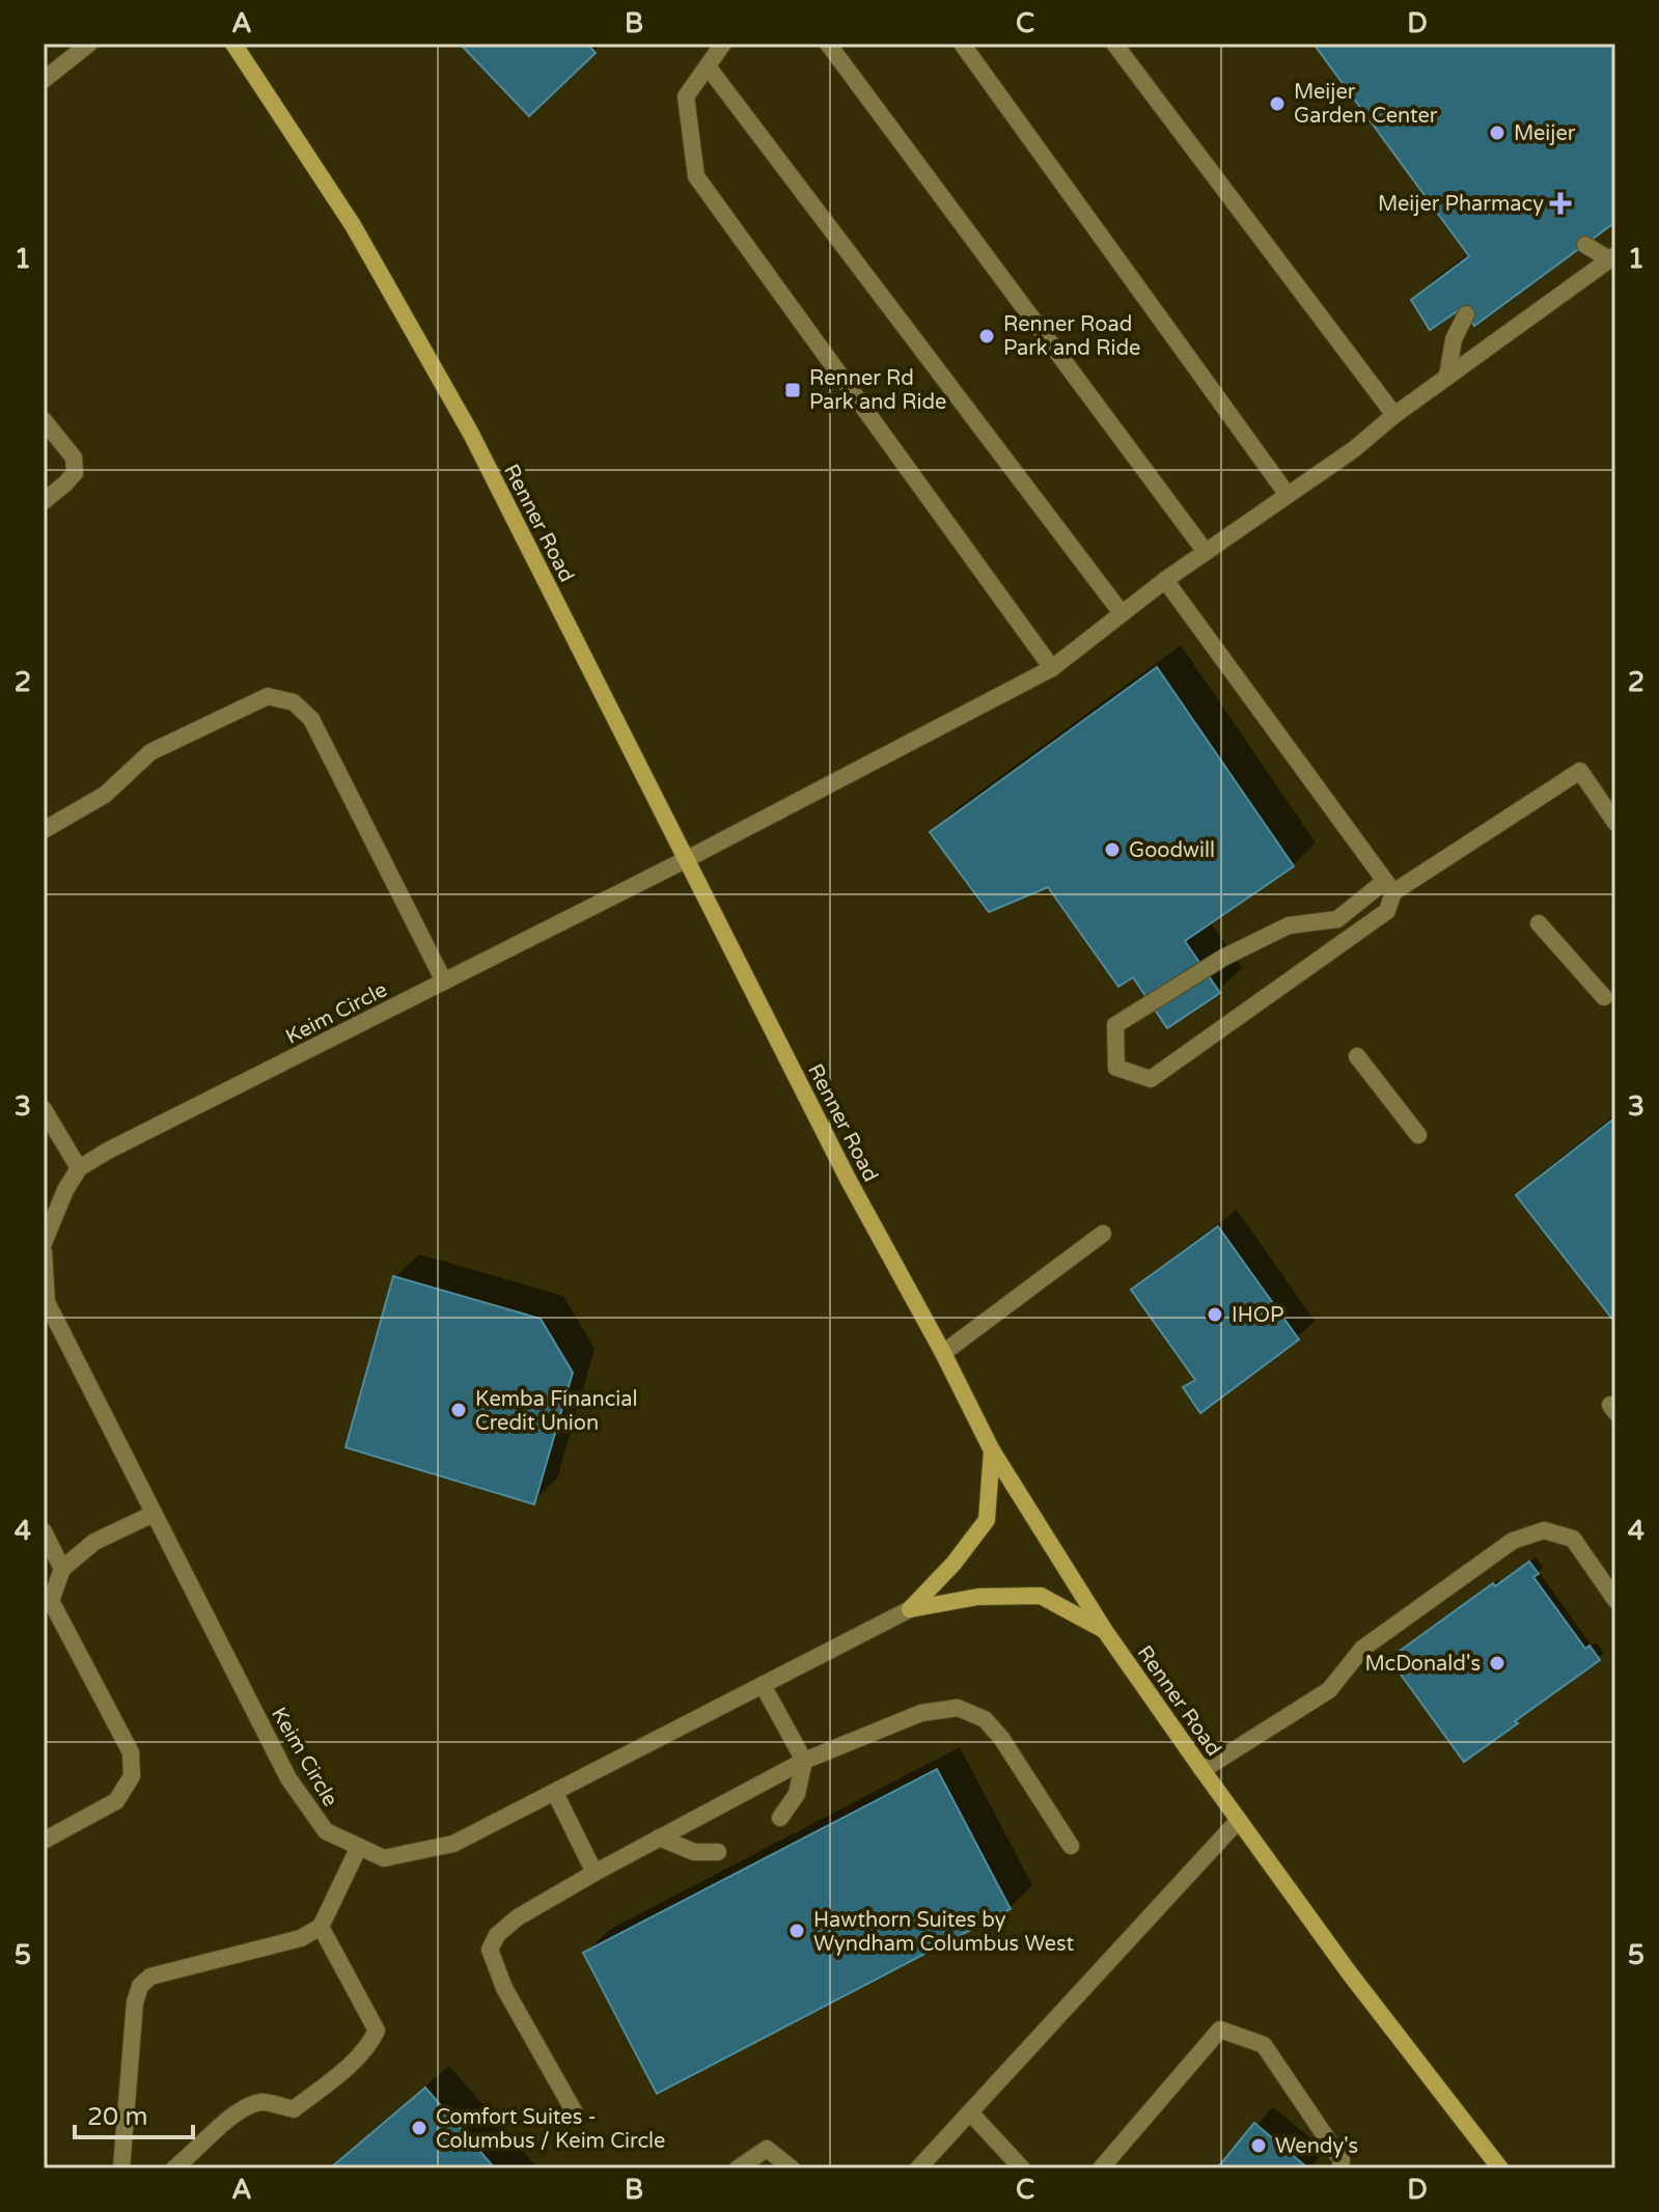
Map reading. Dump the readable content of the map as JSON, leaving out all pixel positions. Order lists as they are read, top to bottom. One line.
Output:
{"streets":{"main road":["Renner Road"],"street":["Keim Circle"]},"crossings":[["Renner Road","Keim Circle"]],"places":{"other":["Meijer Garden Center","Meijer","Renner Road Park and Ride","Goodwill","IHOP","Kemba Financial Credit Union","McDonald's","Hawthorn Suites by Wyndham Columbus West","Comfort Suites - Columbus / Keim Circle","Wendy's"],"health":["Meijer Pharmacy"],"transit":["Renner Rd Park and Ride"]},"scale_bar":"20 m","grid":{"columns":["A","B","C","D"],"rows":["1","2","3","4","5"]}}
